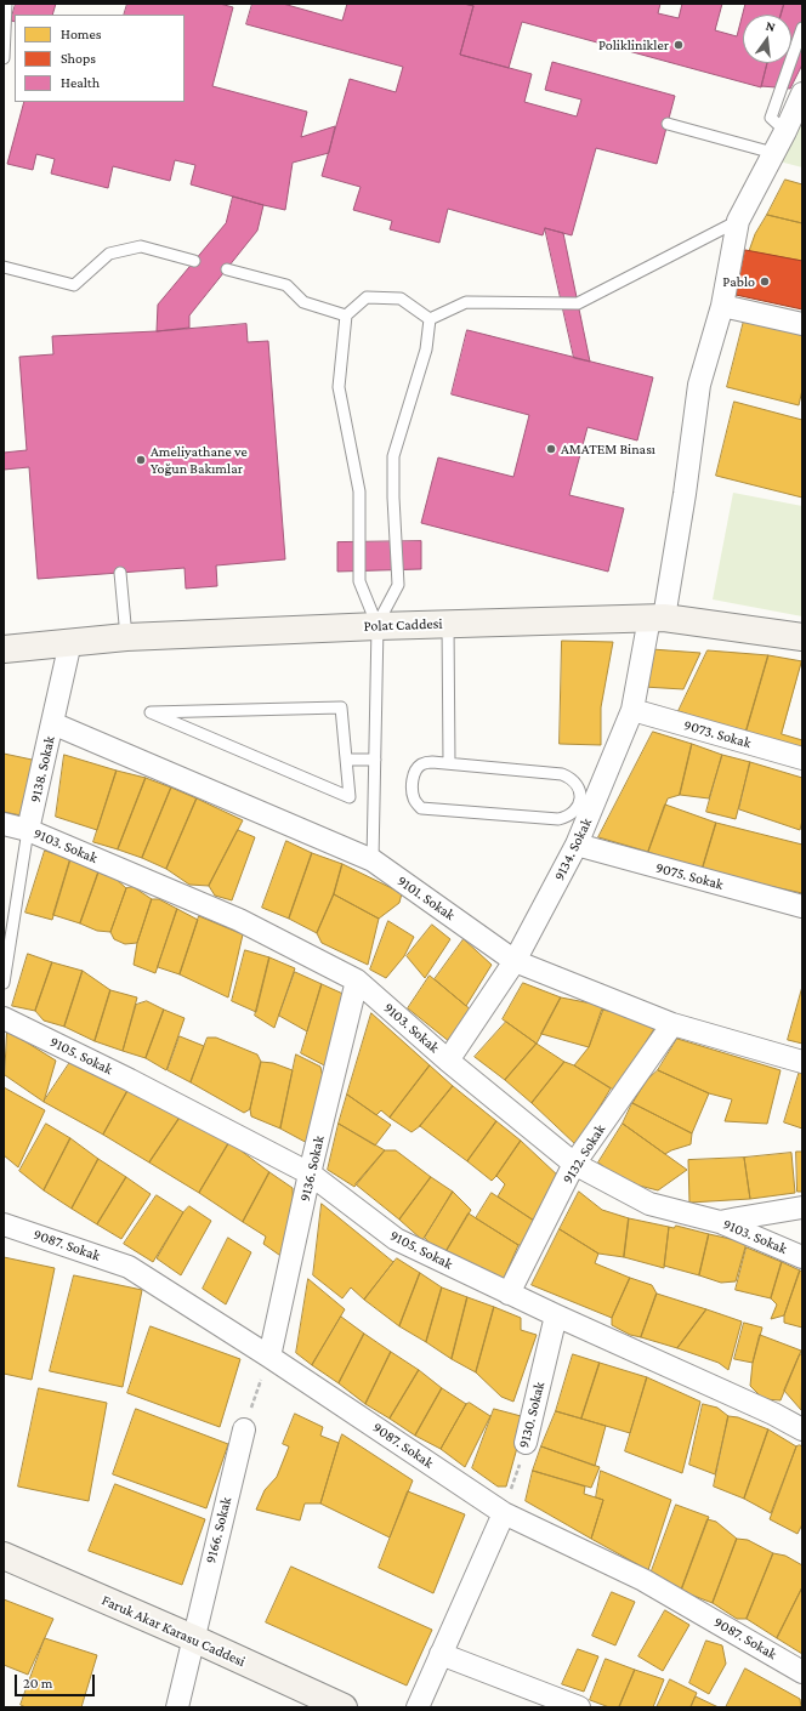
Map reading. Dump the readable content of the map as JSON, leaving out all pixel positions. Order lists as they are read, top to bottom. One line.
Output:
{"streets":{"main road":["Polat Caddesi","Faruk Akar Karasu Caddesi"],"street":["9073. Sokak","9138. Sokak","9103. Sokak","9134. Sokak","9075. Sokak","9101. Sokak","9105. Sokak","9132. Sokak","9136. Sokak","9087. Sokak","9130. Sokak","9166. Sokak"]},"crossings":[["Polat Caddesi","9138. Sokak"],["Polat Caddesi","9134. Sokak"],["9073. Sokak","9134. Sokak"],["9138. Sokak","9103. Sokak"],["9138. Sokak","9101. Sokak"],["9103. Sokak","9134. Sokak"],["9103. Sokak","9132. Sokak"],["9103. Sokak","9136. Sokak"],["9134. Sokak","9075. Sokak"],["9134. Sokak","9101. Sokak"],["9101. Sokak","9132. Sokak"],["9105. Sokak","9132. Sokak"],["9105. Sokak","9136. Sokak"],["9105. Sokak","9130. Sokak"],["9136. Sokak","9087. Sokak"],["9087. Sokak","9130. Sokak"],["9166. Sokak","Faruk Akar Karasu Caddesi"]],"places":["Poliklinikler","Pablo","AMATEM Binası","Ameliyathane ve Yoğun Bakımlar"],"legend":["Homes","Shops","Health"],"scale_bar":"20 m","north":"top"}
